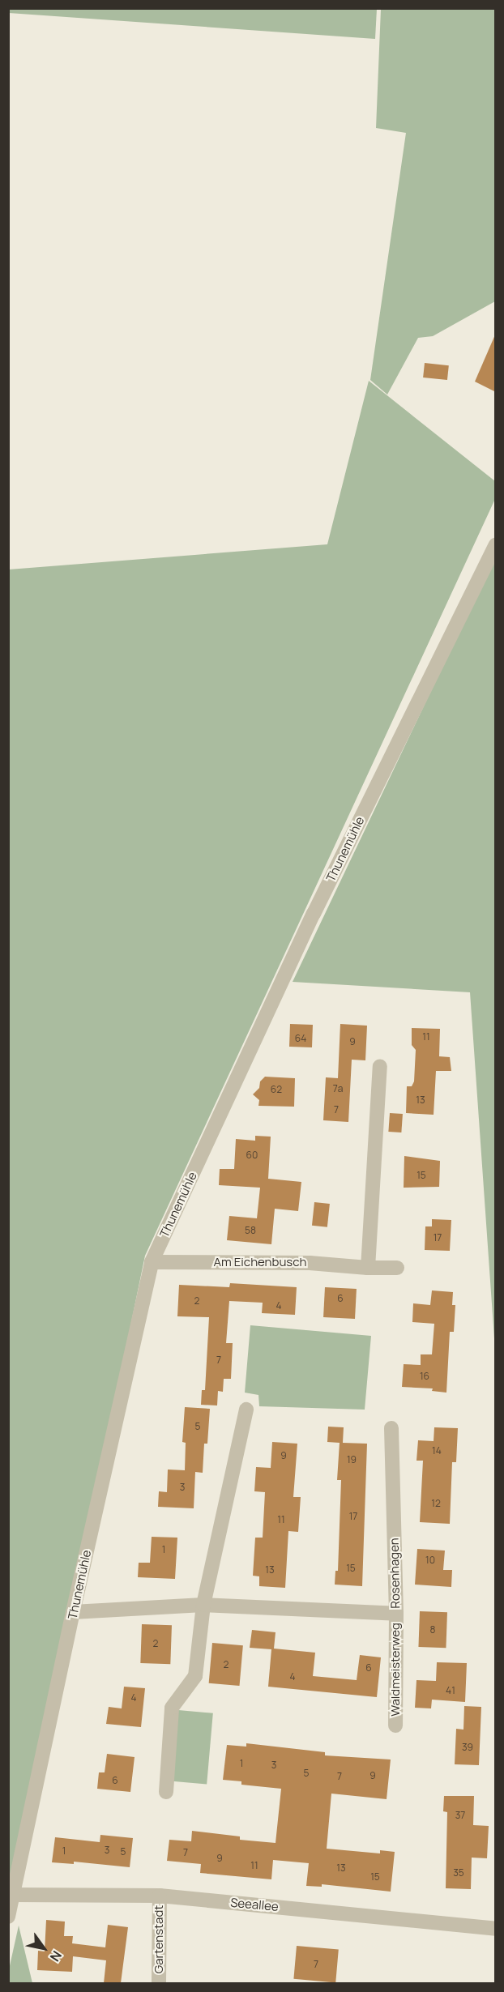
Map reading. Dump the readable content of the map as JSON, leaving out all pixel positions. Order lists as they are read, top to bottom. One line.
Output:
{"streets":{"street":["Thunemühle","Am Eichenbusch","Rosenhagen","Waldmeisterweg","Seeallee","Gartenstadt"]},"crossings":[["Thunemühle","Am Eichenbusch"],["Thunemühle","Rosenhagen"],["Thunemühle","Seeallee"],["Rosenhagen","Waldmeisterweg"],["Seeallee","Gartenstadt"]],"house_numbers":["11","64","9","7a","62","13","7","60","15","58","17","6","2","4","7","16","5","14","9","19","3","12","17","11","1","10","15","13","8","2","2","6","4","41","4","39","1","3","5","9","7","6","37","3","1","5","7","9","11","13","35","15","7"],"north":"bottom right"}
